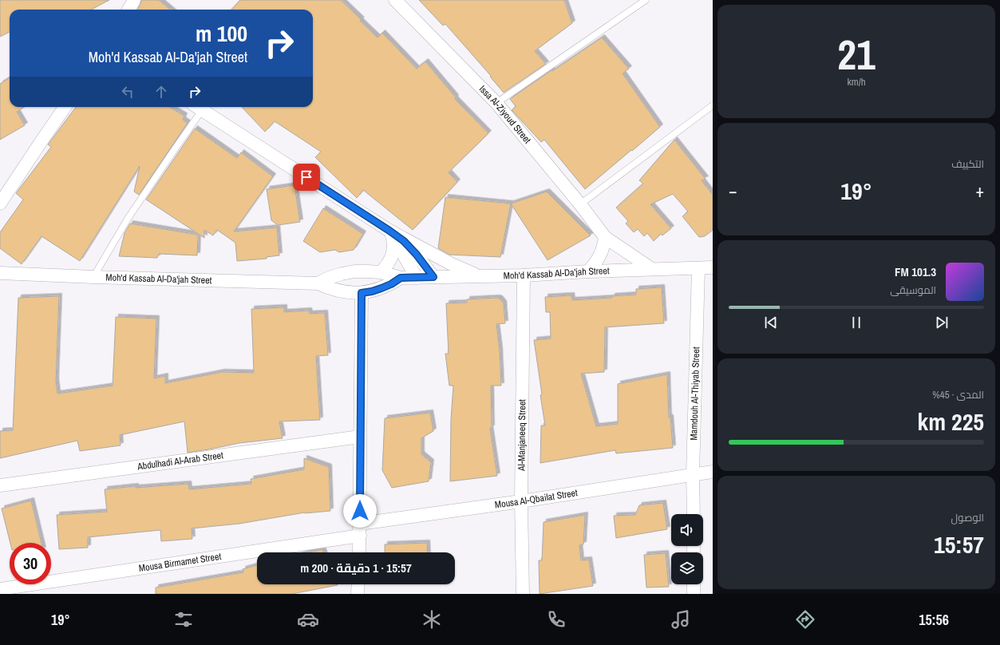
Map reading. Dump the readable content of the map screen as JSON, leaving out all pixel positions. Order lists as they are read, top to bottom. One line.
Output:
{"streets":{"street":["Issa Al-Ziyoud Street","Moh'd Kassab Al-Da'jah Street","Mamdouh Al-Thiyab Street","Al-Manjaneeq Street","Abdulhadi Al-Arab Street","Mousa Al-Qbailat Street","Mousa Birmamet Street"]},"crossings":[["Issa Al-Ziyoud Street","Moh'd Kassab Al-Da'jah Street"],["Moh'd Kassab Al-Da'jah Street","Mamdouh Al-Thiyab Street"],["Moh'd Kassab Al-Da'jah Street","Al-Manjaneeq Street"],["Mamdouh Al-Thiyab Street","Mousa Al-Qbailat Street"],["Al-Manjaneeq Street","Mousa Al-Qbailat Street"],["Mousa Al-Qbailat Street","Mousa Birmamet Street"]],"page":{"tile":[["21","km/h"],"التكييف",["المدى · 45%","225 km"],["الوصول","15:57"]],"turn":["100 m","Moh'd Kassab Al-Da'jah Street"],"heat":["−","19°","+"],"song":["101.3 FM","الموسيقى"],"limit":"30","trip":"15:57 · 1 دقيقة · 200 m","tabs":["15:56","19°"]}}
